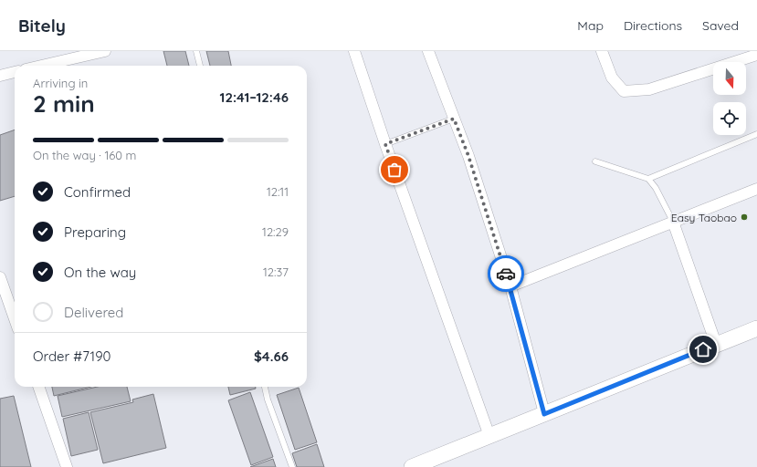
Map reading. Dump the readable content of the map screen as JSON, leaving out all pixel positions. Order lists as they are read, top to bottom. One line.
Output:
{"places":["Easy Taobao"],"north":"bottom","page":{"header":"Bitely","nav":["Map","Directions","Saved"],"heading":["2 min","Arriving in","12:41–12:46"],"panel":["Order #7190","$4.66"],"bar":"On the way · 160 m","list":[["Confirmed","12:11"],["Preparing","12:29"],["On the way","12:37"],"Delivered"]}}
